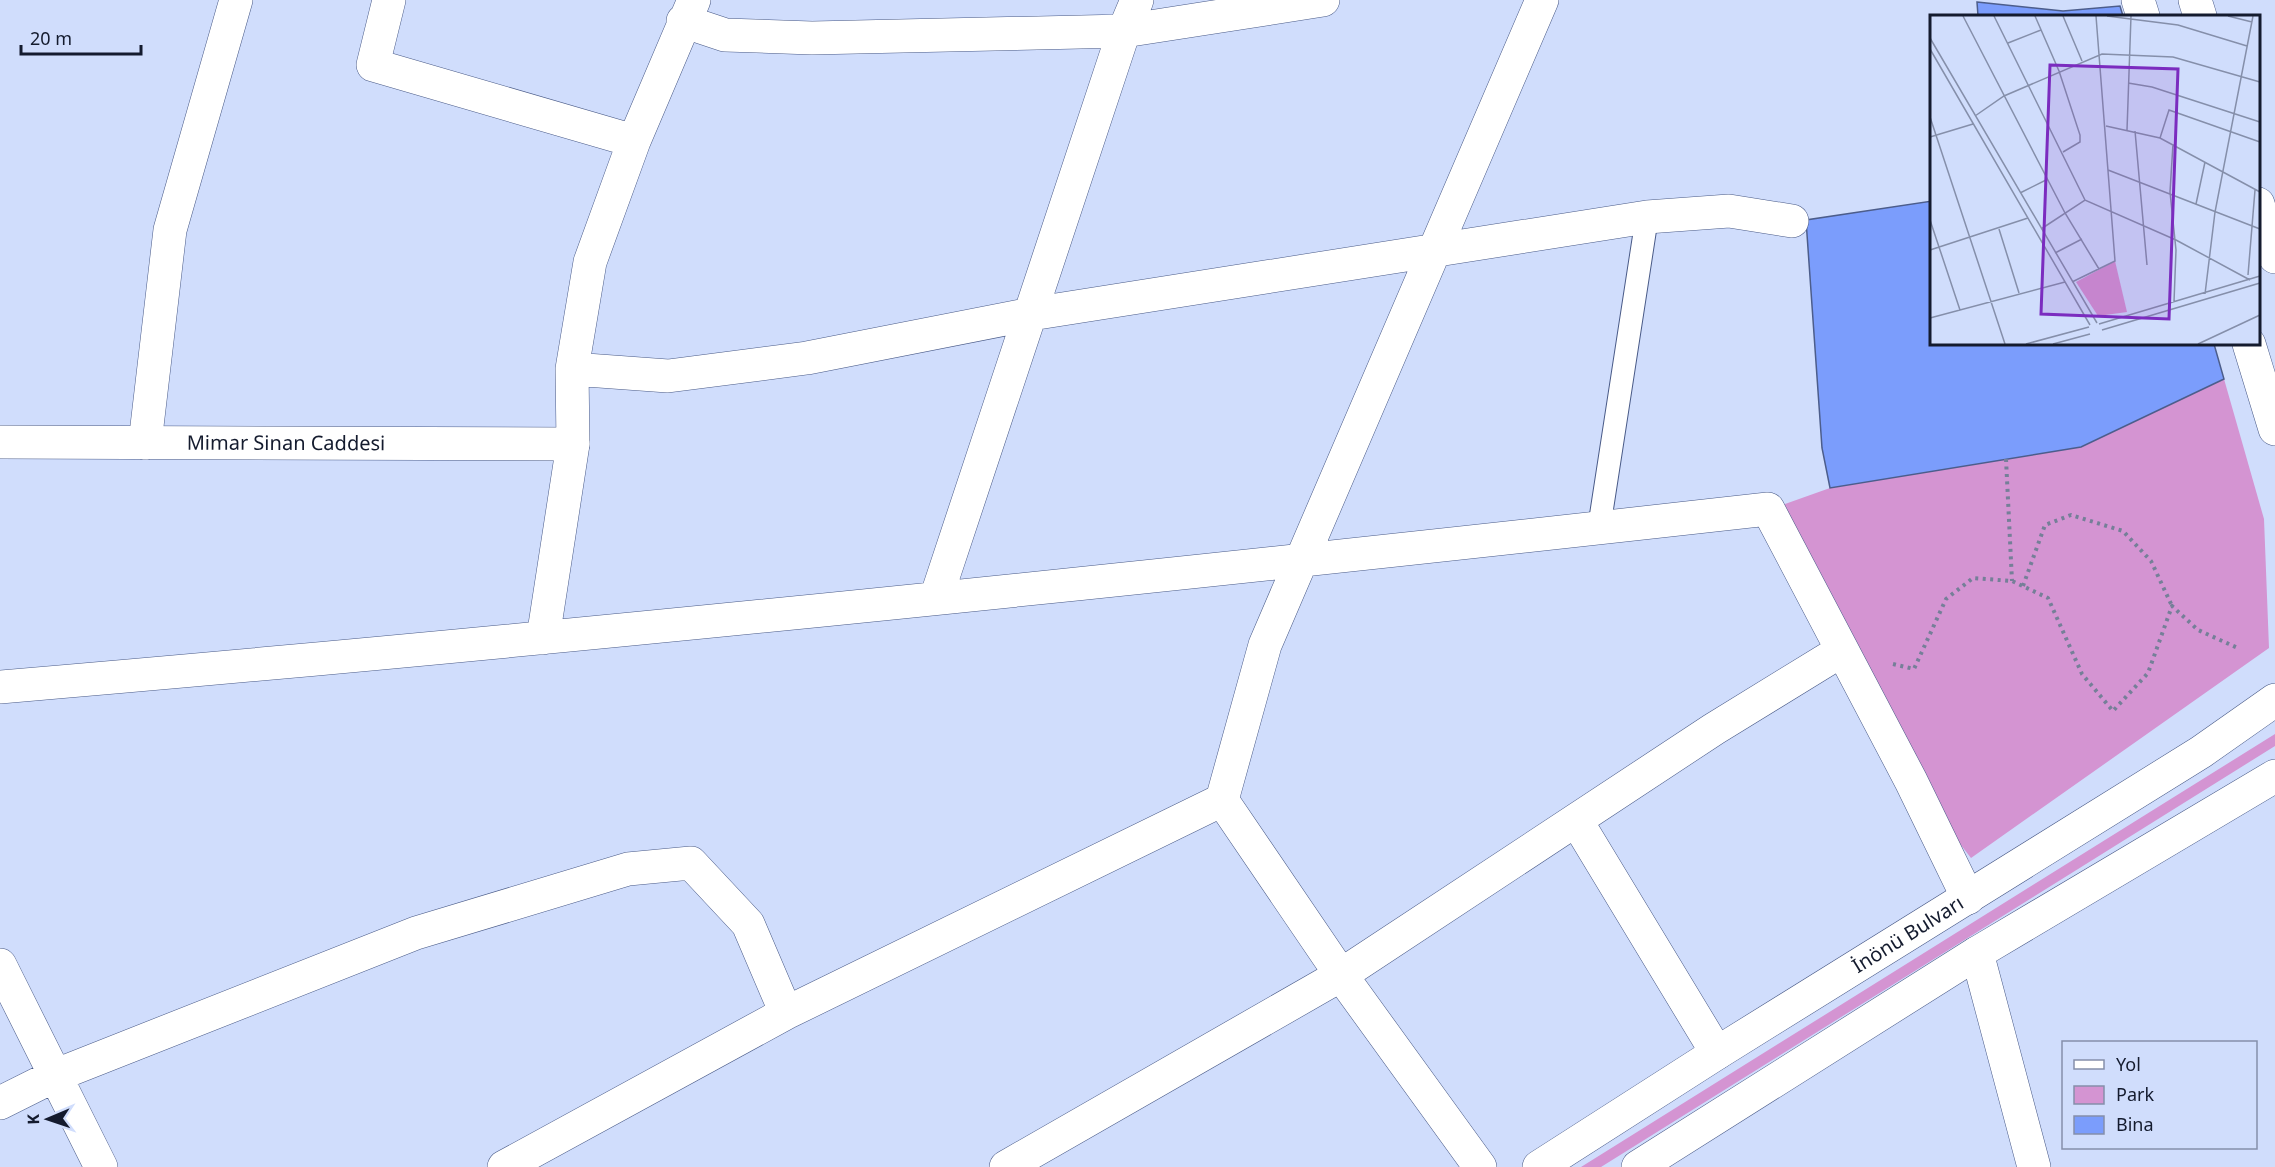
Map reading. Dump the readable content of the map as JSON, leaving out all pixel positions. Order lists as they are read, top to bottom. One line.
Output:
{"streets":{"street":["Mimar Sinan Caddesi","İnönü Bulvarı"]},"legend":["Yol","Park","Bina"],"scale_bar":"20 m","north":"left"}
